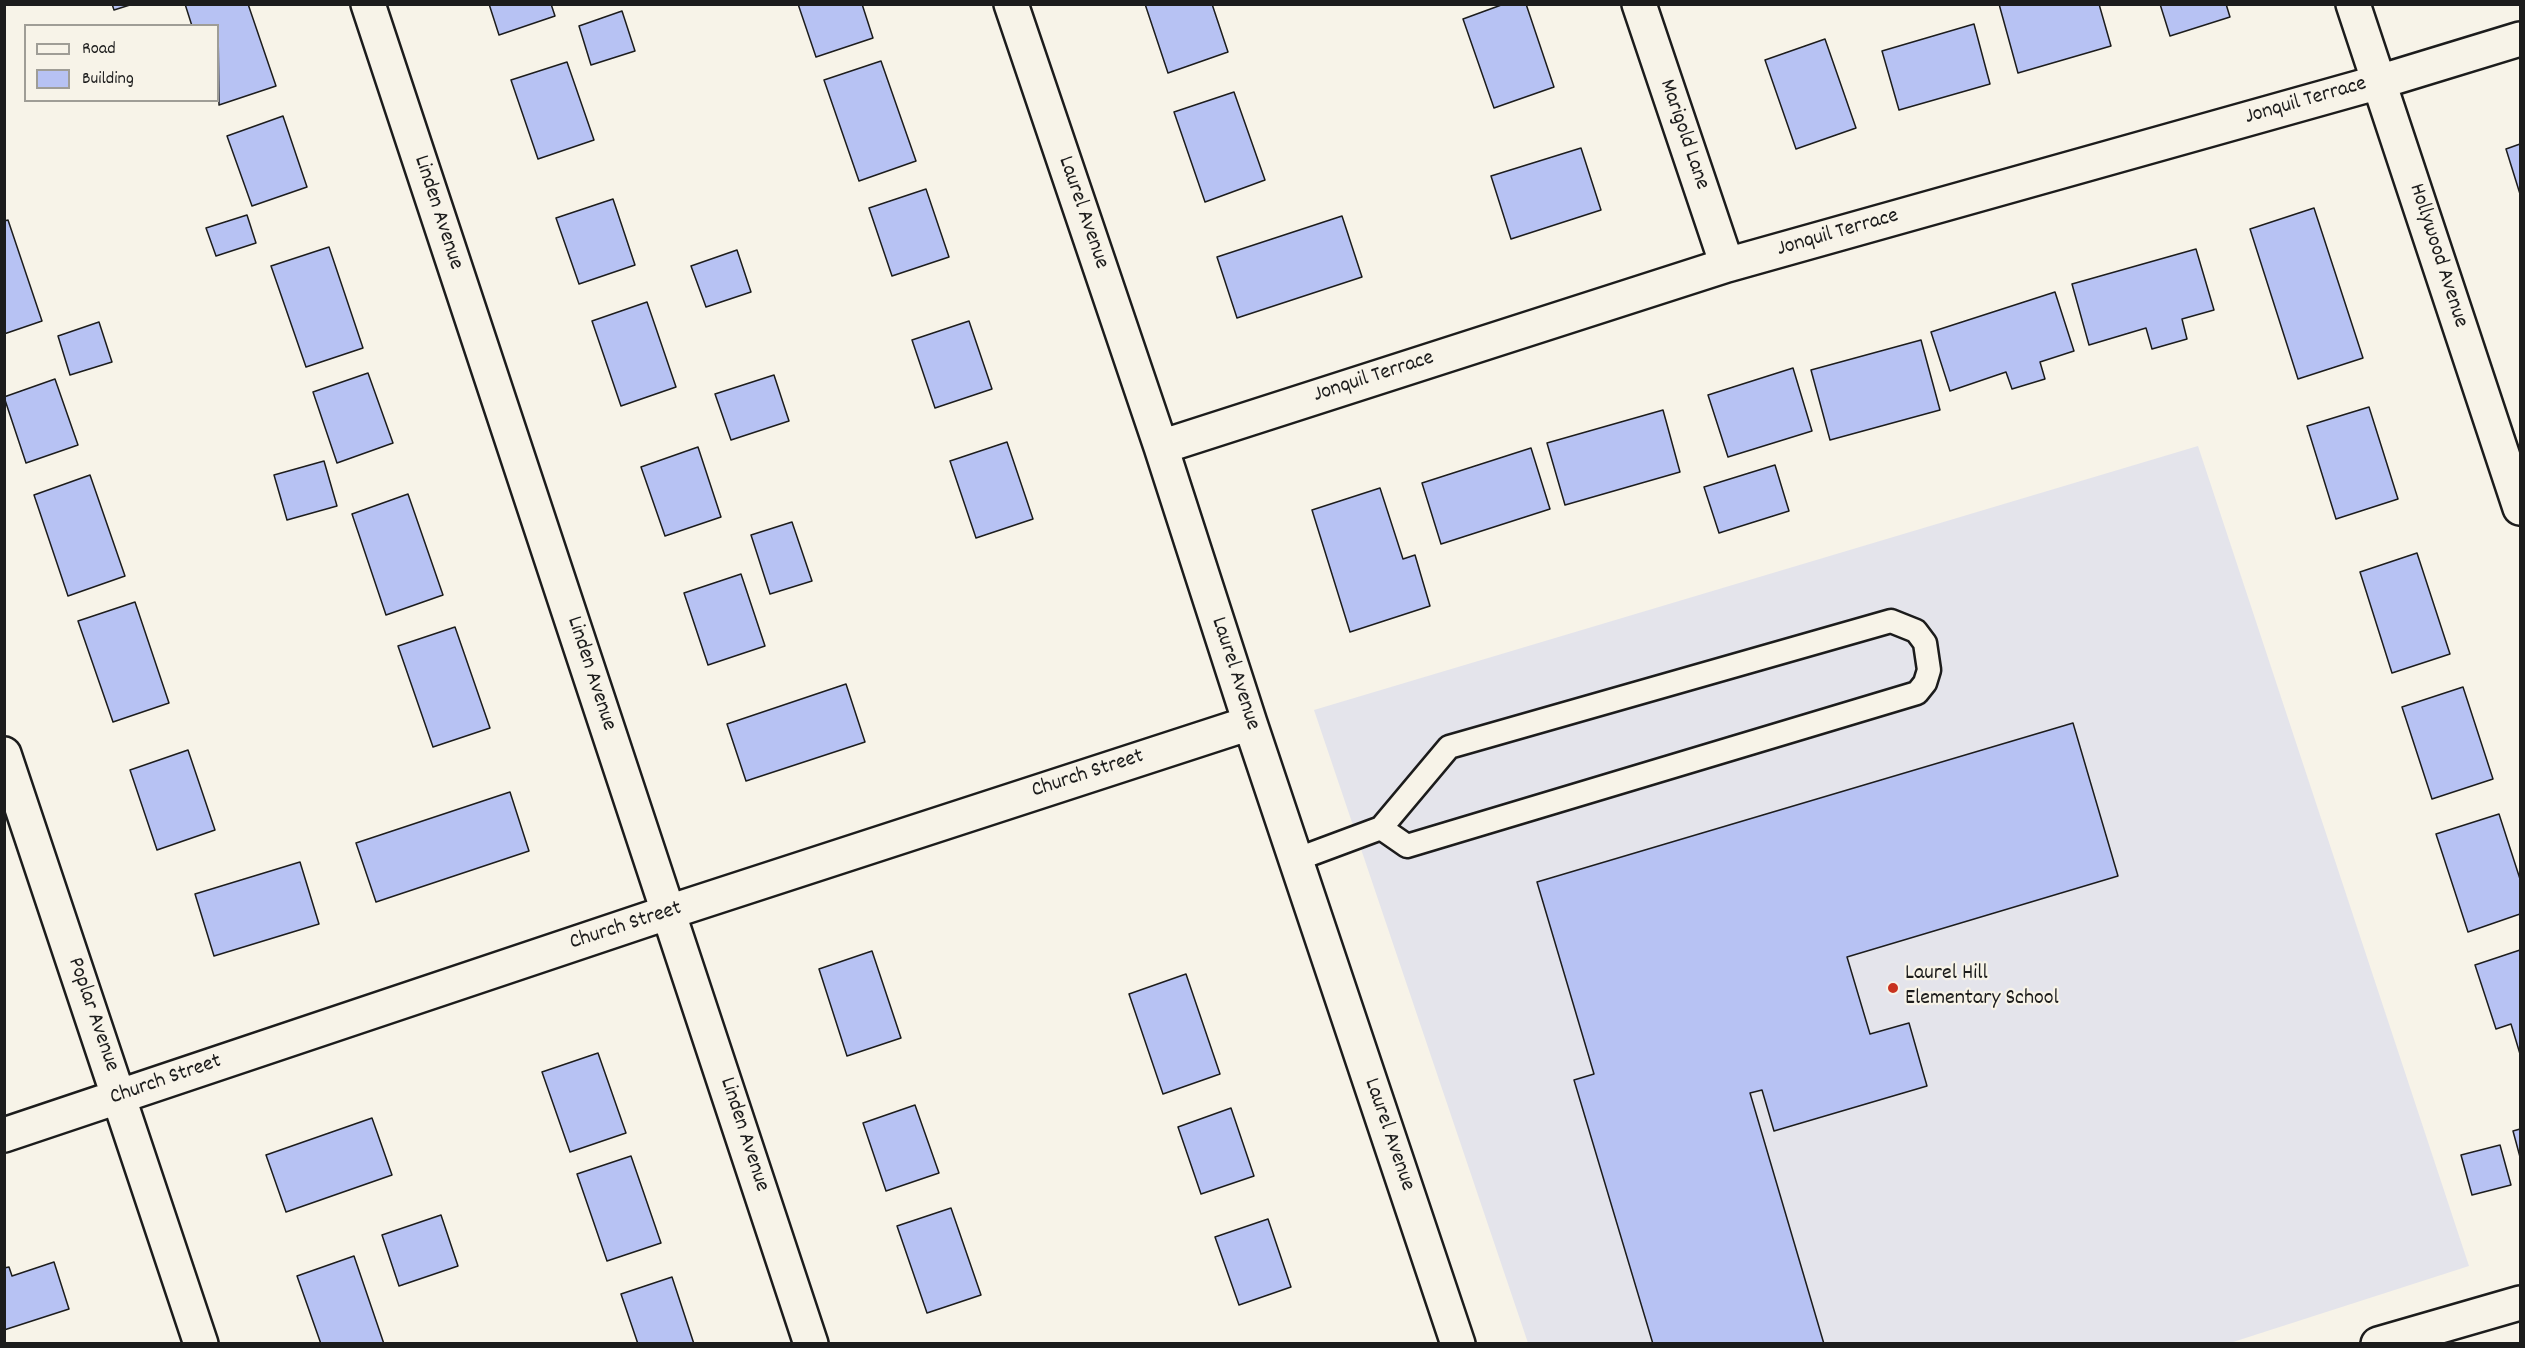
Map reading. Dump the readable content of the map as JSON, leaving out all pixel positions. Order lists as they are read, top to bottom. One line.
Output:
{"streets":{"street":["Jonquil Terrace","Marigold Lane","Linden Avenue","Laurel Avenue","Hollywood Avenue","Church Street","Poplar Avenue"]},"crossings":[["Jonquil Terrace","Marigold Lane"],["Jonquil Terrace","Laurel Avenue"],["Jonquil Terrace","Hollywood Avenue"],["Linden Avenue","Church Street"],["Laurel Avenue","Church Street"],["Church Street","Poplar Avenue"]],"places":["Laurel Hill Elementary School"],"legend":["Road","Building"]}
